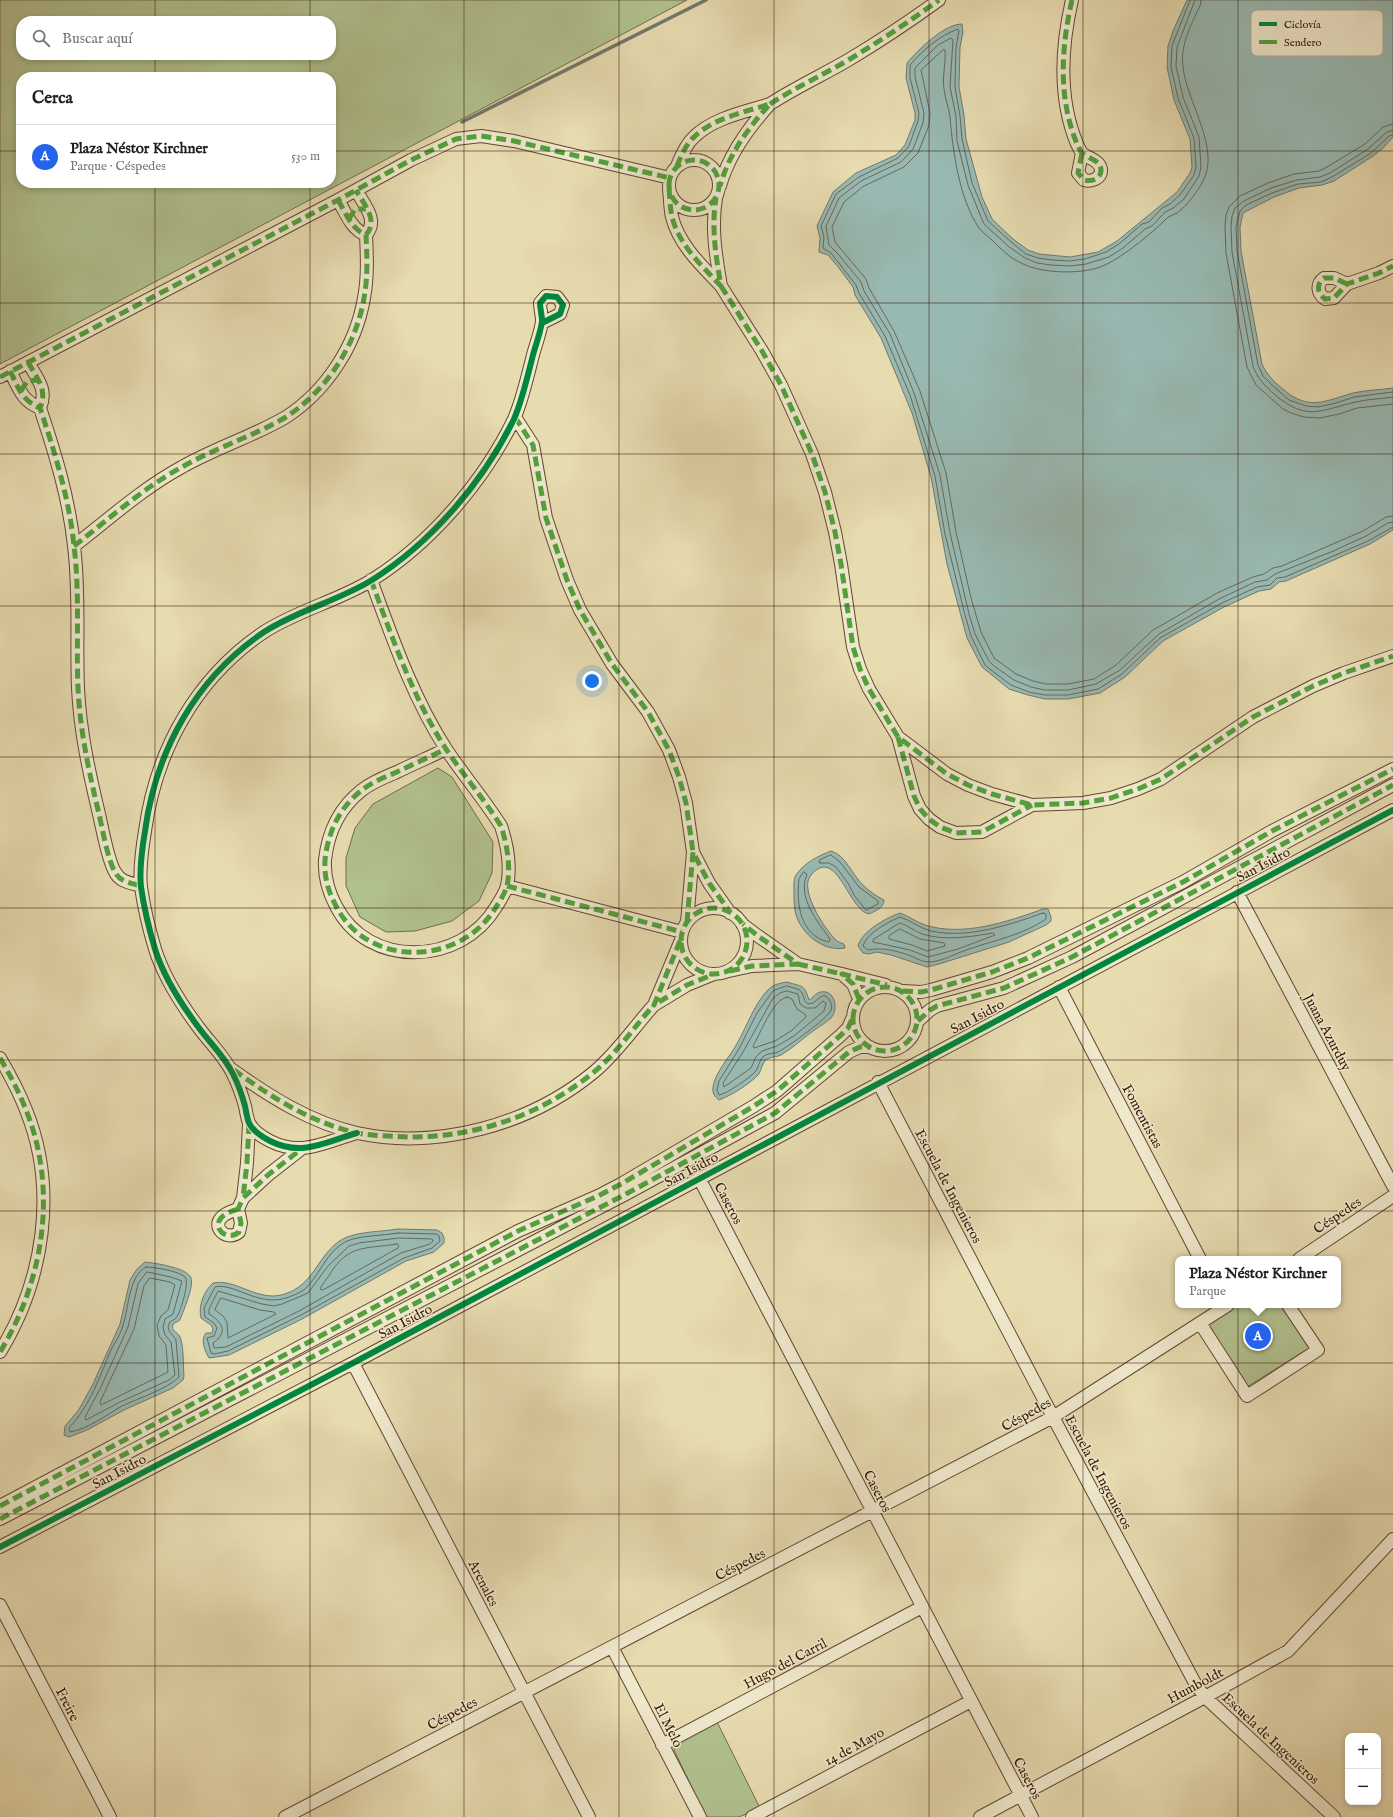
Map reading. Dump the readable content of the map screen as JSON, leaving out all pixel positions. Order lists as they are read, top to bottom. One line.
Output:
{"streets":{"street":["San Isidro","Juana Azurduy","Fomentistas","Escuela de Ingenieros","Caseros","Céspedes","Arenales","Hugo del Carril","Humboldt","Freire","El Melo","14 de Mayo"]},"crossings":[["San Isidro","Juana Azurduy"],["San Isidro","Fomentistas"],["San Isidro","Escuela de Ingenieros"],["San Isidro","Caseros"],["San Isidro","Arenales"],["Escuela de Ingenieros","Céspedes"],["Escuela de Ingenieros","Humboldt"],["Caseros","Céspedes"],["Caseros","Hugo del Carril"],["Caseros","Humboldt"],["Caseros","14 de Mayo"],["Céspedes","Arenales"],["Céspedes","El Melo"],["Hugo del Carril","El Melo"]],"legend":["Ciclovía","Sendero"],"page":{"search":"Buscar aquí","heading":"Cerca","list":[{"mark":"A","name":"Plaza Néstor Kirchner","note":"Parque · Céspedes","value":"530 m"}],"popup":["Plaza Néstor Kirchner","Parque"],"pins":"A","map_buttons":["+","−"]}}
